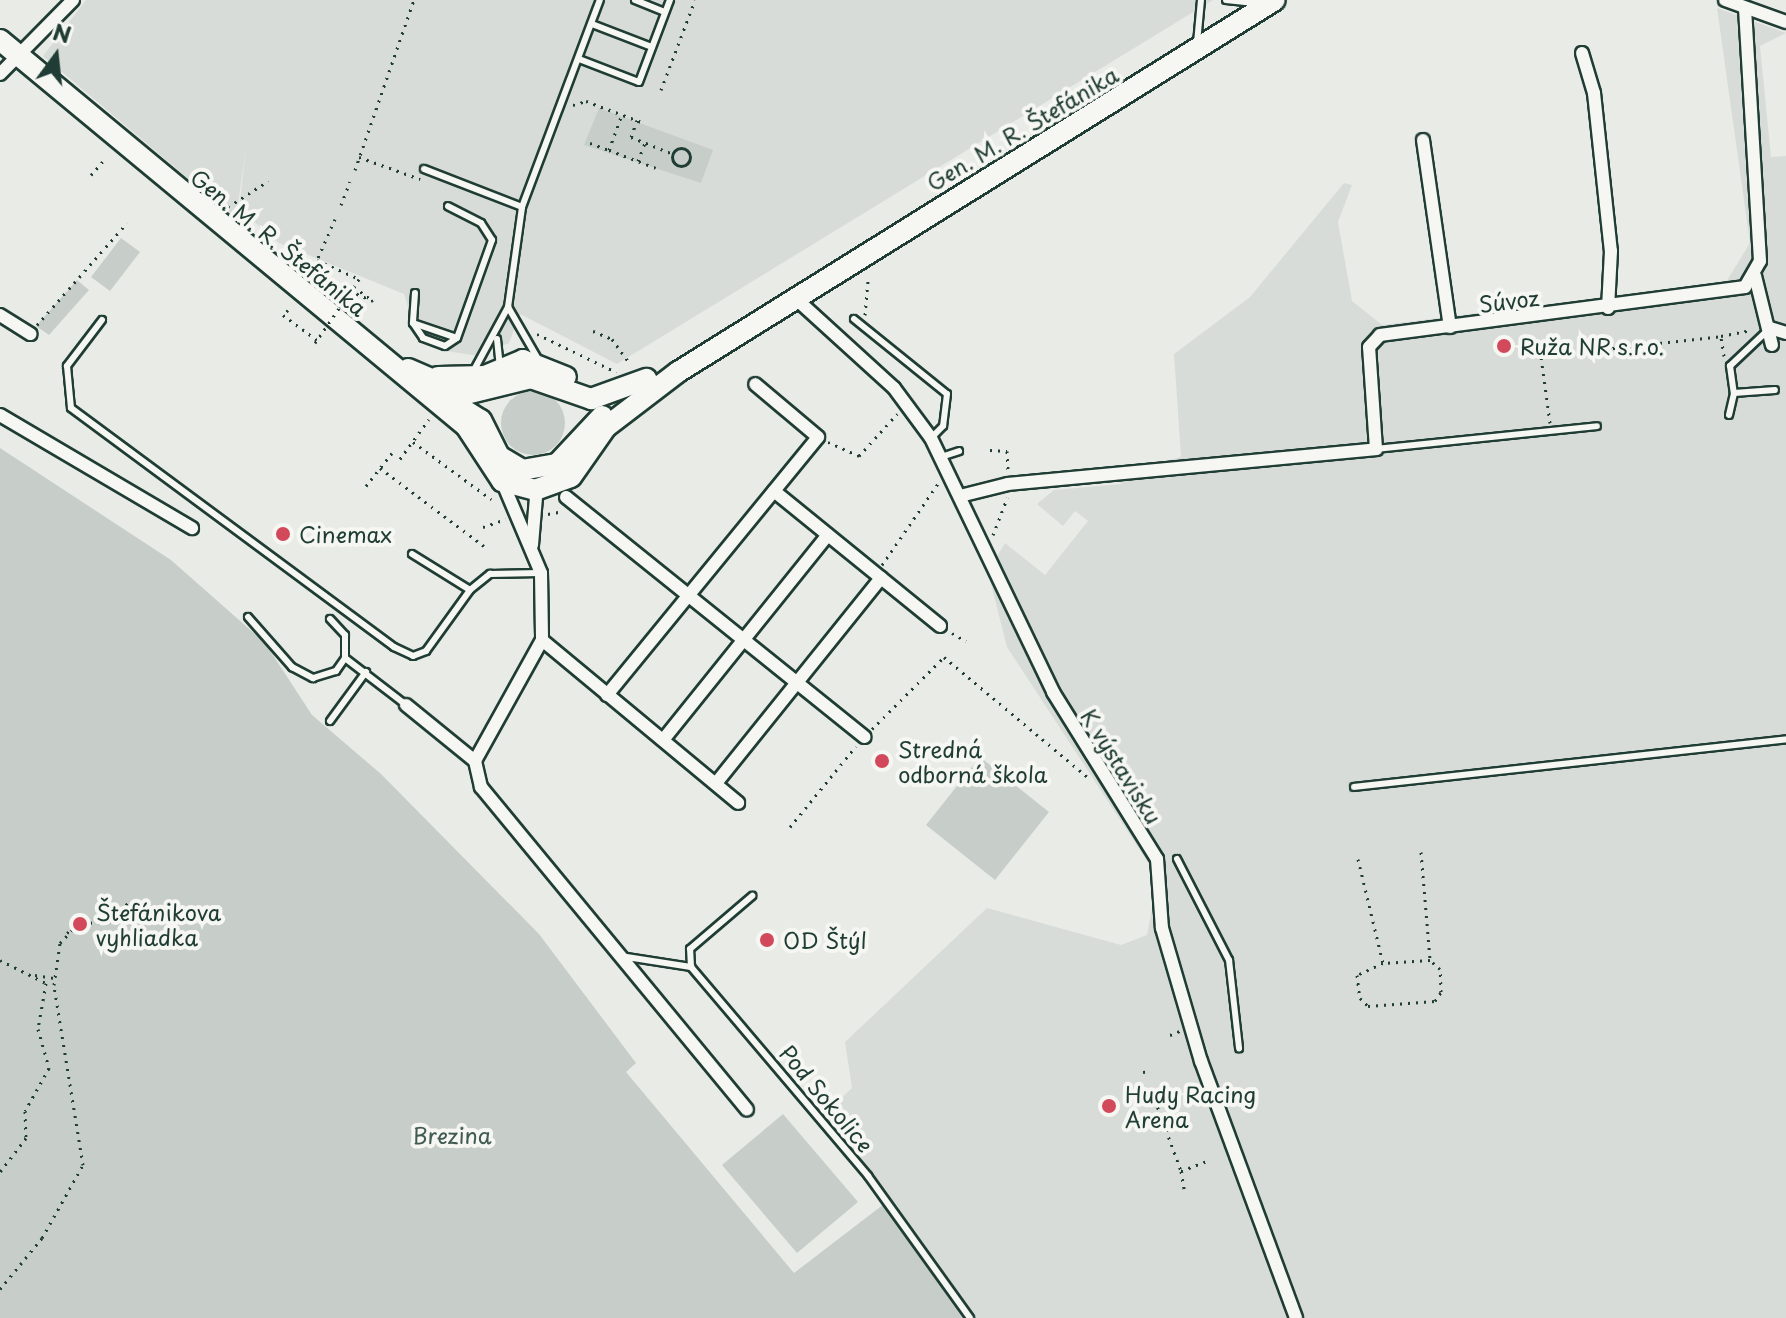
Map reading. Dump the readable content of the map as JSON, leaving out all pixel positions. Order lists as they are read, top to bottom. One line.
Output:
{"streets":{"main road":["Gen. M. R. Štefánika"],"street":["Súvoz","K výstavisku"],"lane":["Pod Sokolice"]},"crossings":[["Gen. M. R. Štefánika","K výstavisku"]],"parks":["Brezina"],"places":["Ruža NR s.r.o.","Cinemax","Stredná odborná škola","Štefánikova vyhliadka","OD Štýl","Hudy Racing Arena"],"north":"top"}
